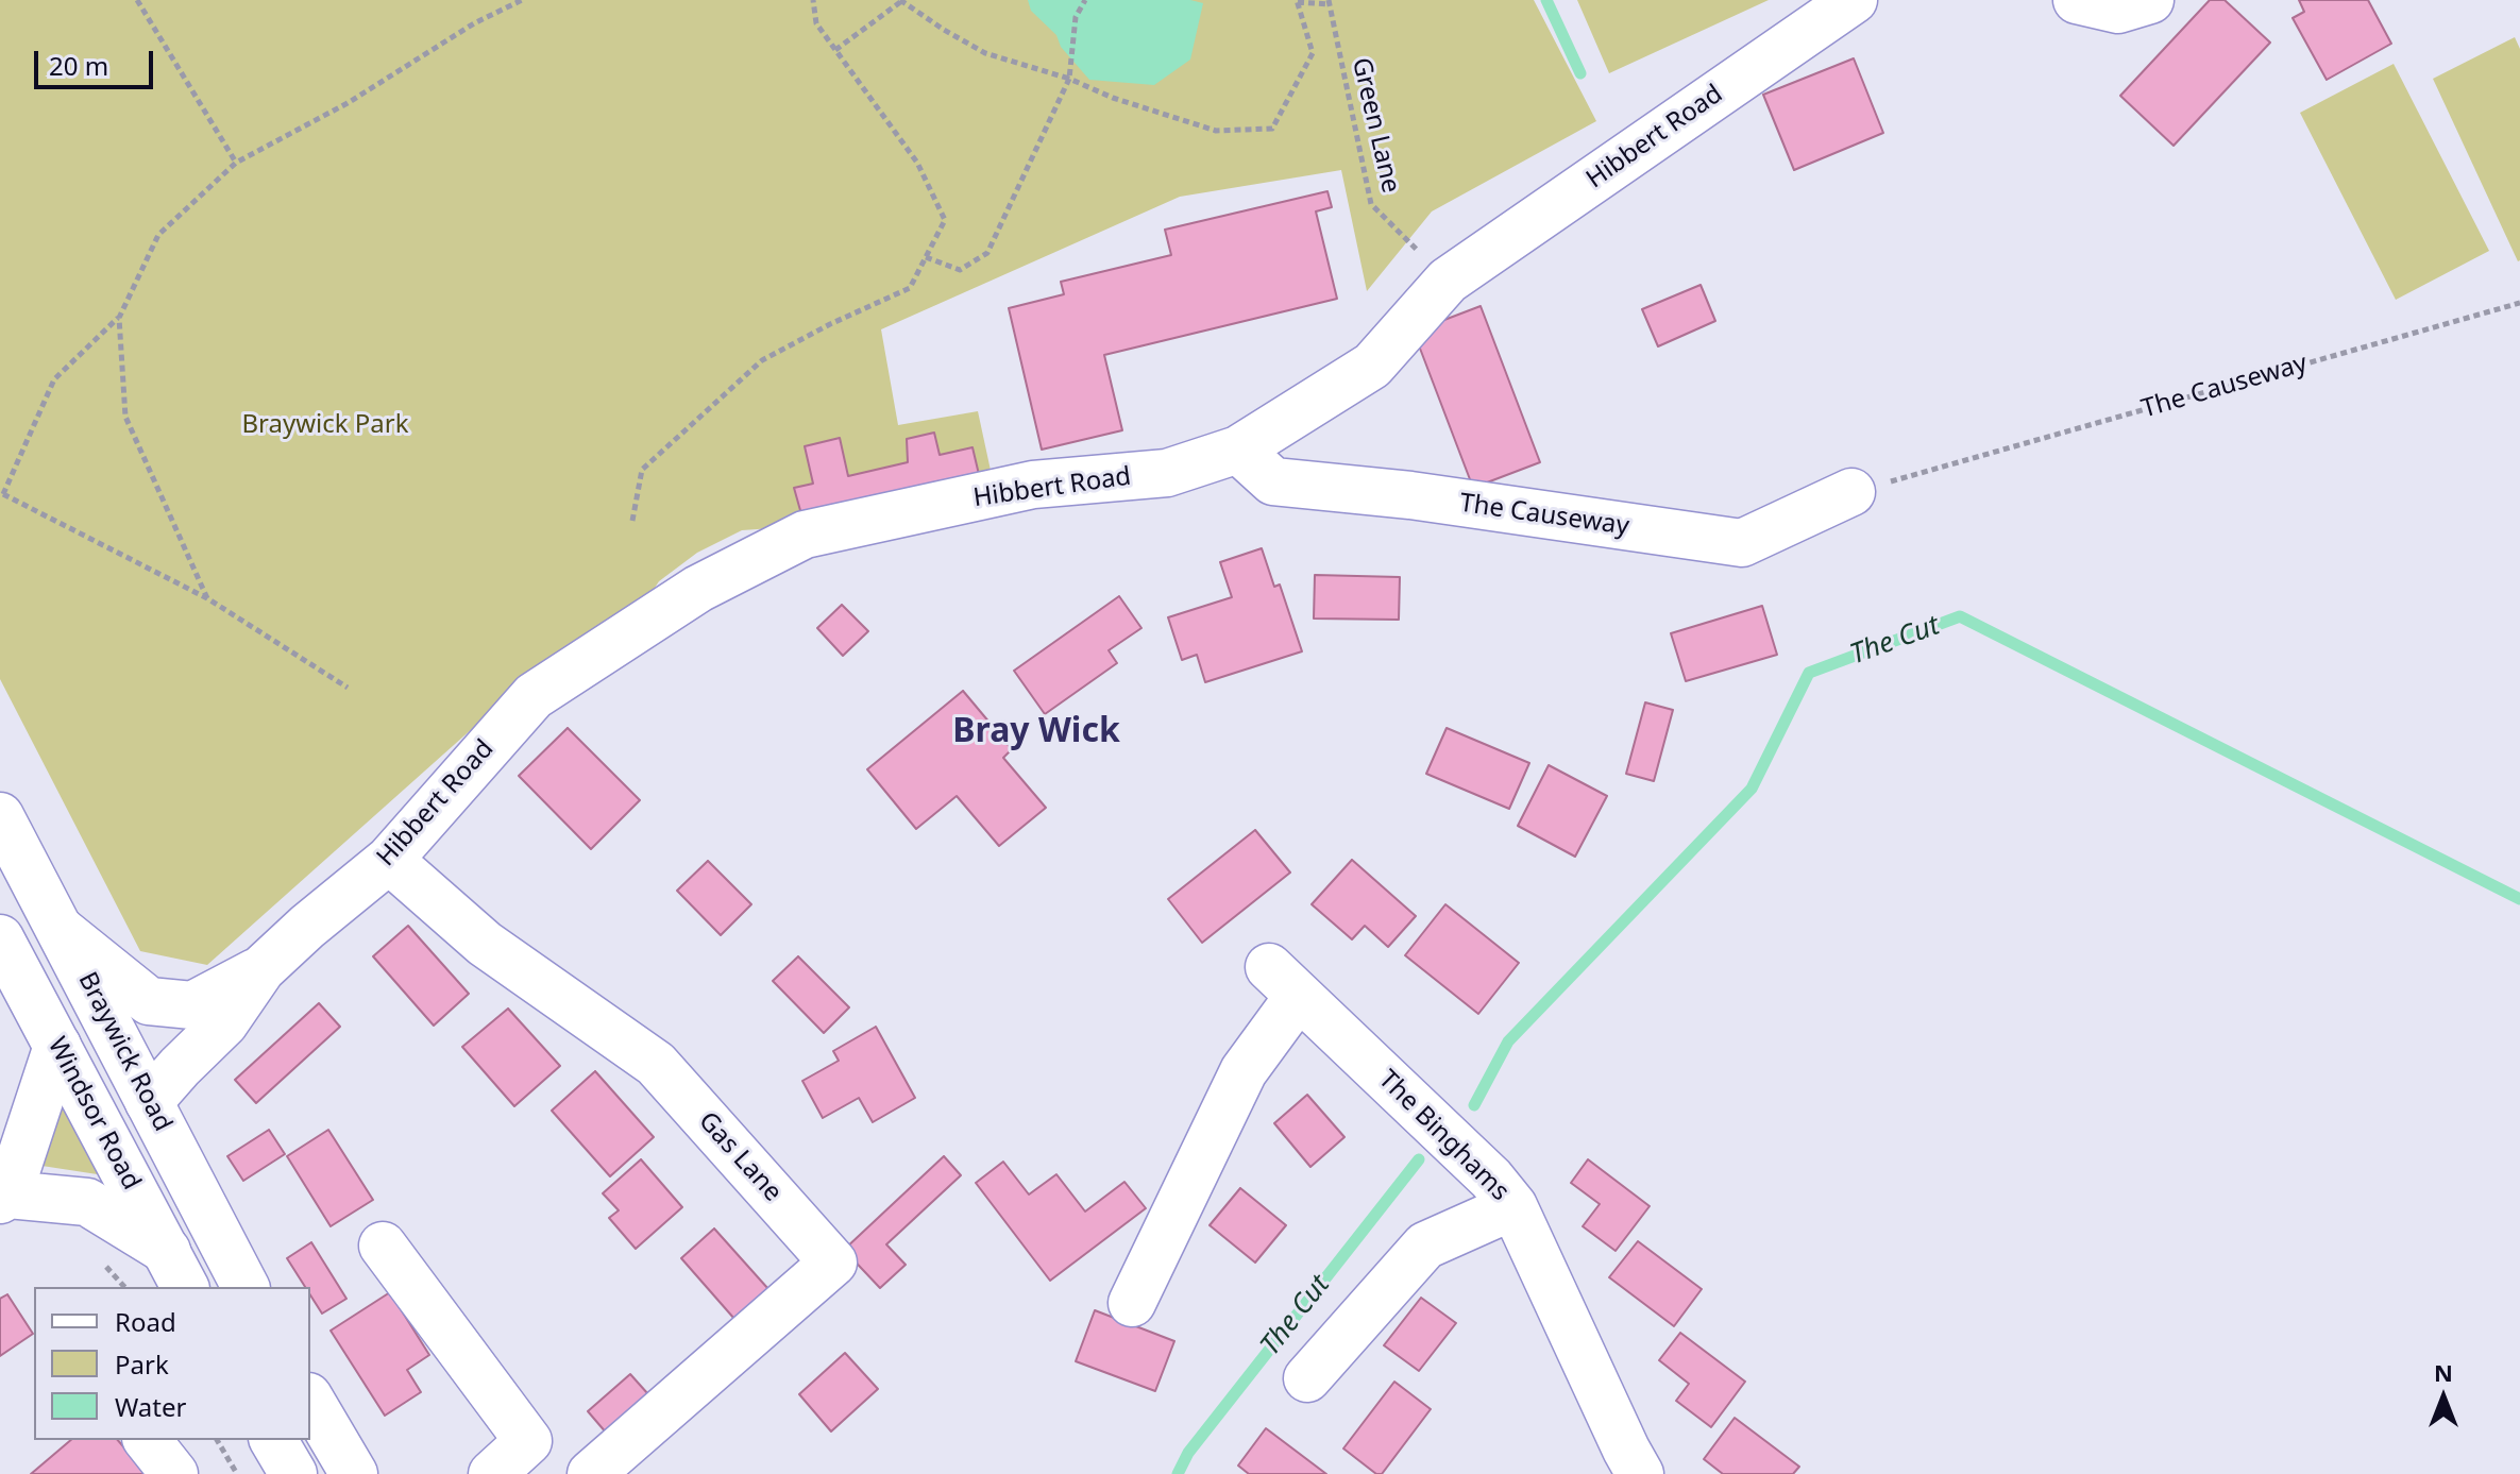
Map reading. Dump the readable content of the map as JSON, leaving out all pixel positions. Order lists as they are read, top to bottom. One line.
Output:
{"streets":{"street":["Hibbert Road","The Causeway","Braywick Road","Windsor Road","The Binghams","Gas Lane"],"path":["Green Lane"]},"crossings":[["Green Lane","Hibbert Road"],["Hibbert Road","The Causeway"],["Hibbert Road","Braywick Road"],["Hibbert Road","Gas Lane"]],"districts":["Bray Wick"],"water":["The Cut"],"parks":["Braywick Park"],"legend":["Road","Park","Water"],"scale_bar":"20 m","north":"top"}
